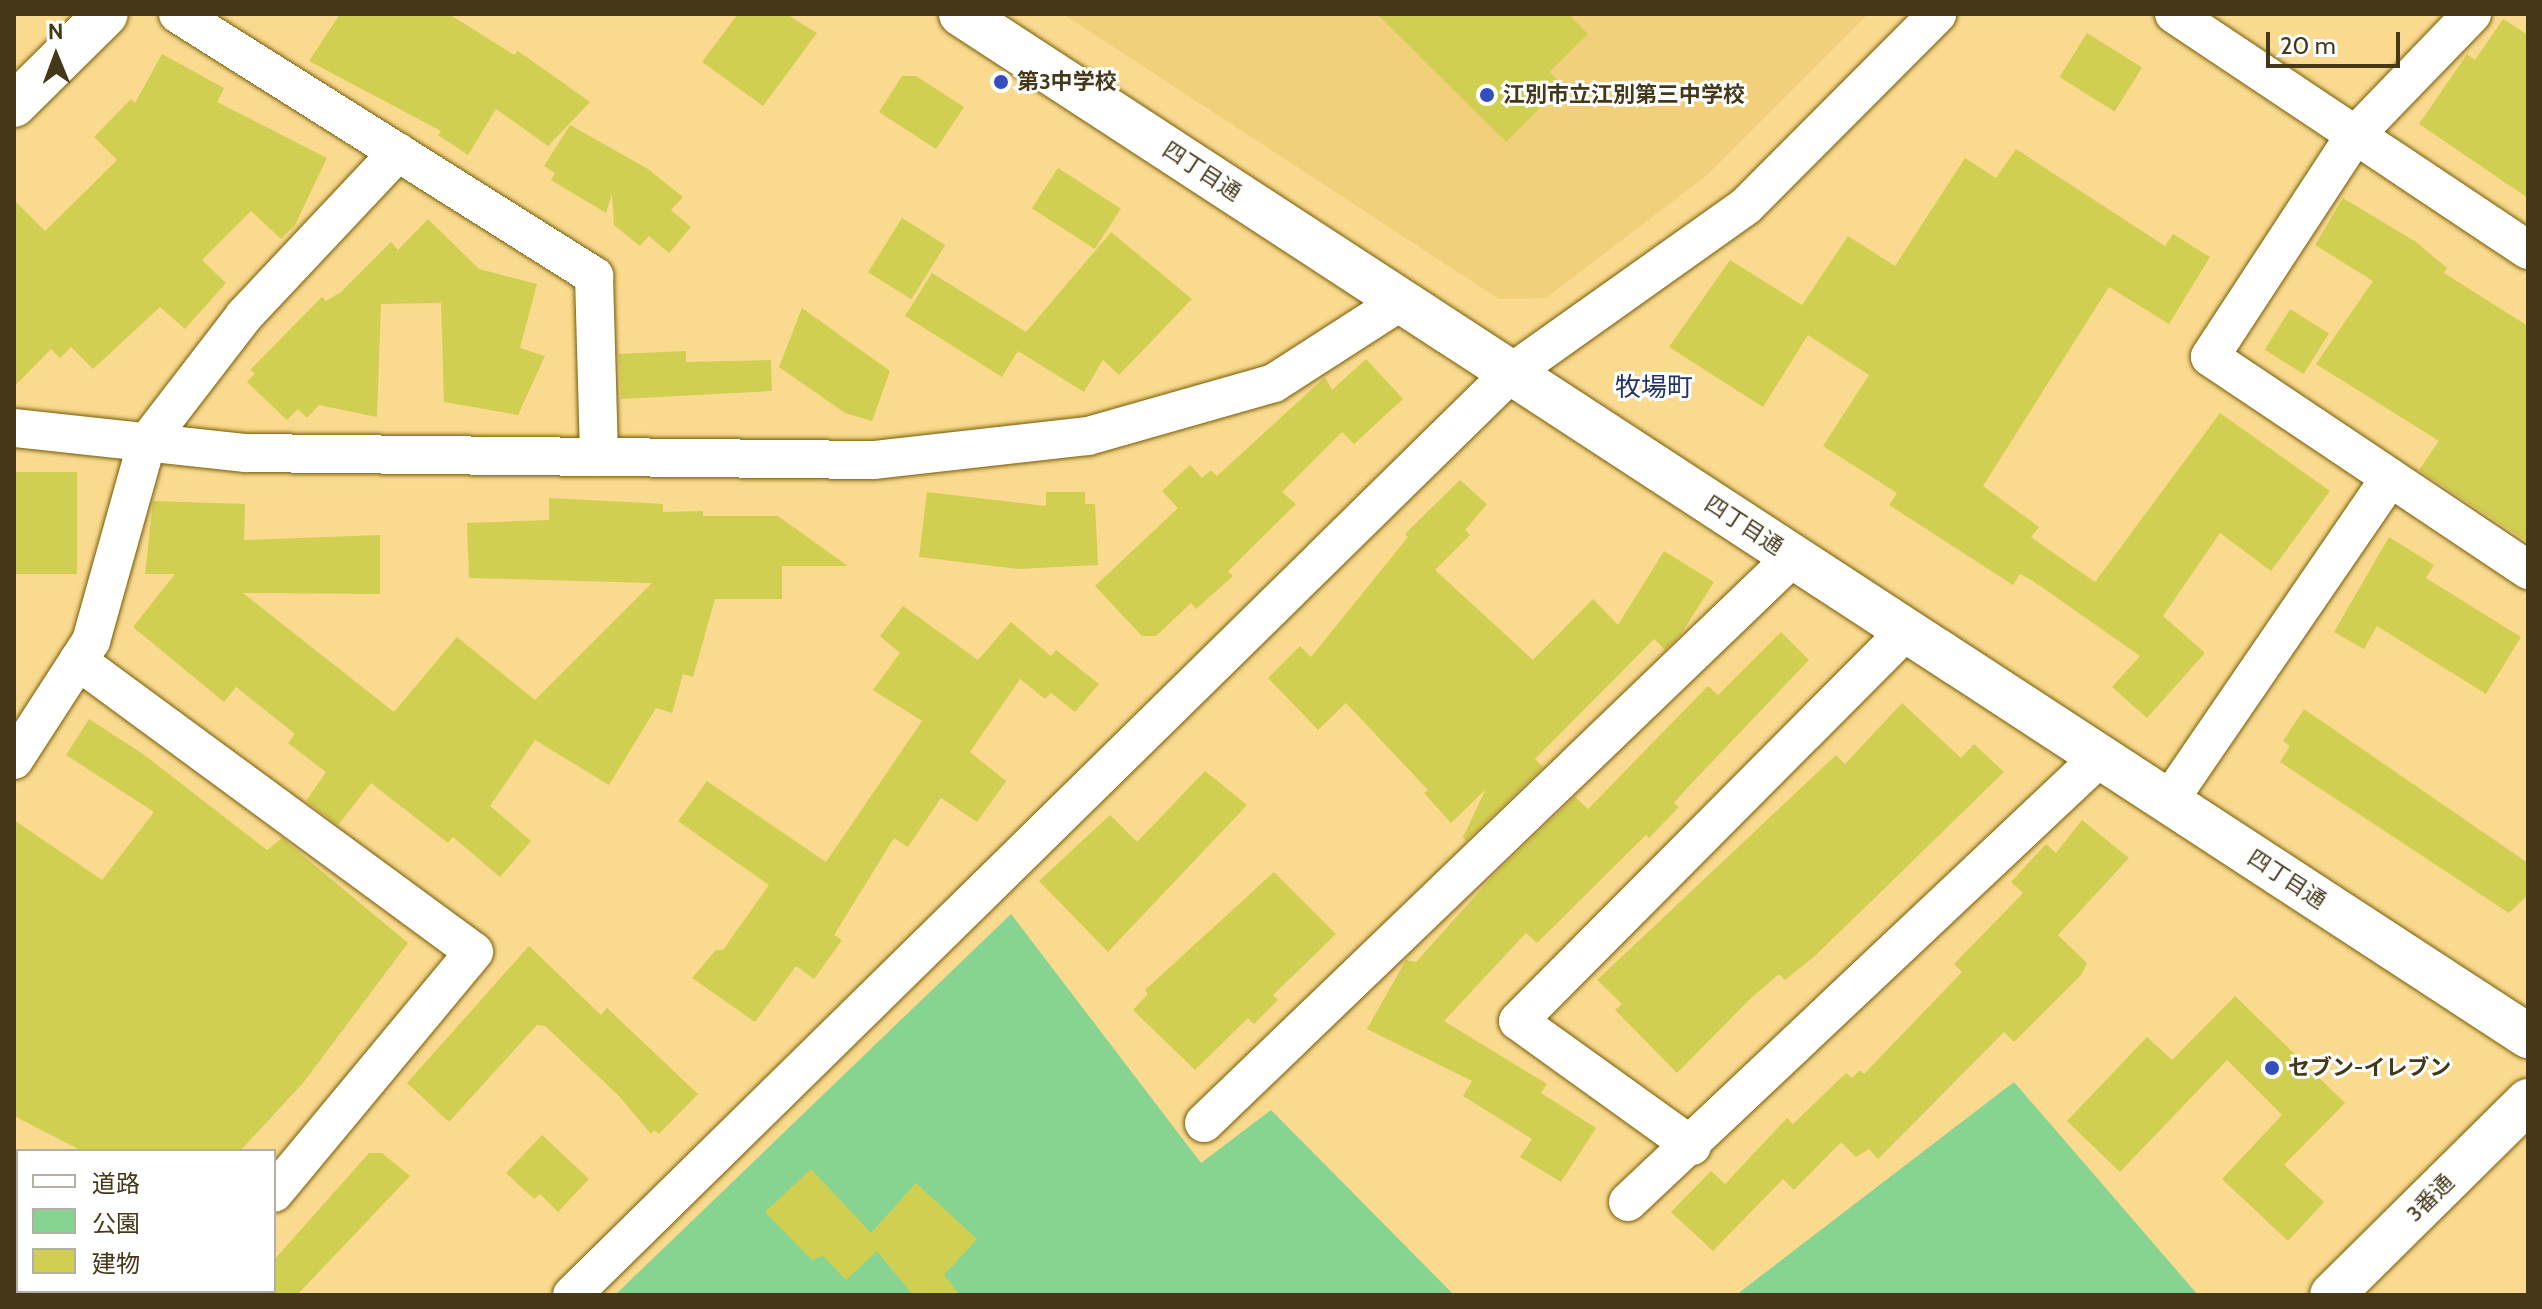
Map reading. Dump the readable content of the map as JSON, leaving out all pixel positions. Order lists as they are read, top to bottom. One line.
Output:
{"streets":{"street":["四丁目通","3番通"]},"districts":["牧場町"],"places":["第3中学校","江別市立江別第三中学校","セブン-イレブン"],"legend":["道路","公園","建物"],"scale_bar":"20 m","north":"top"}
